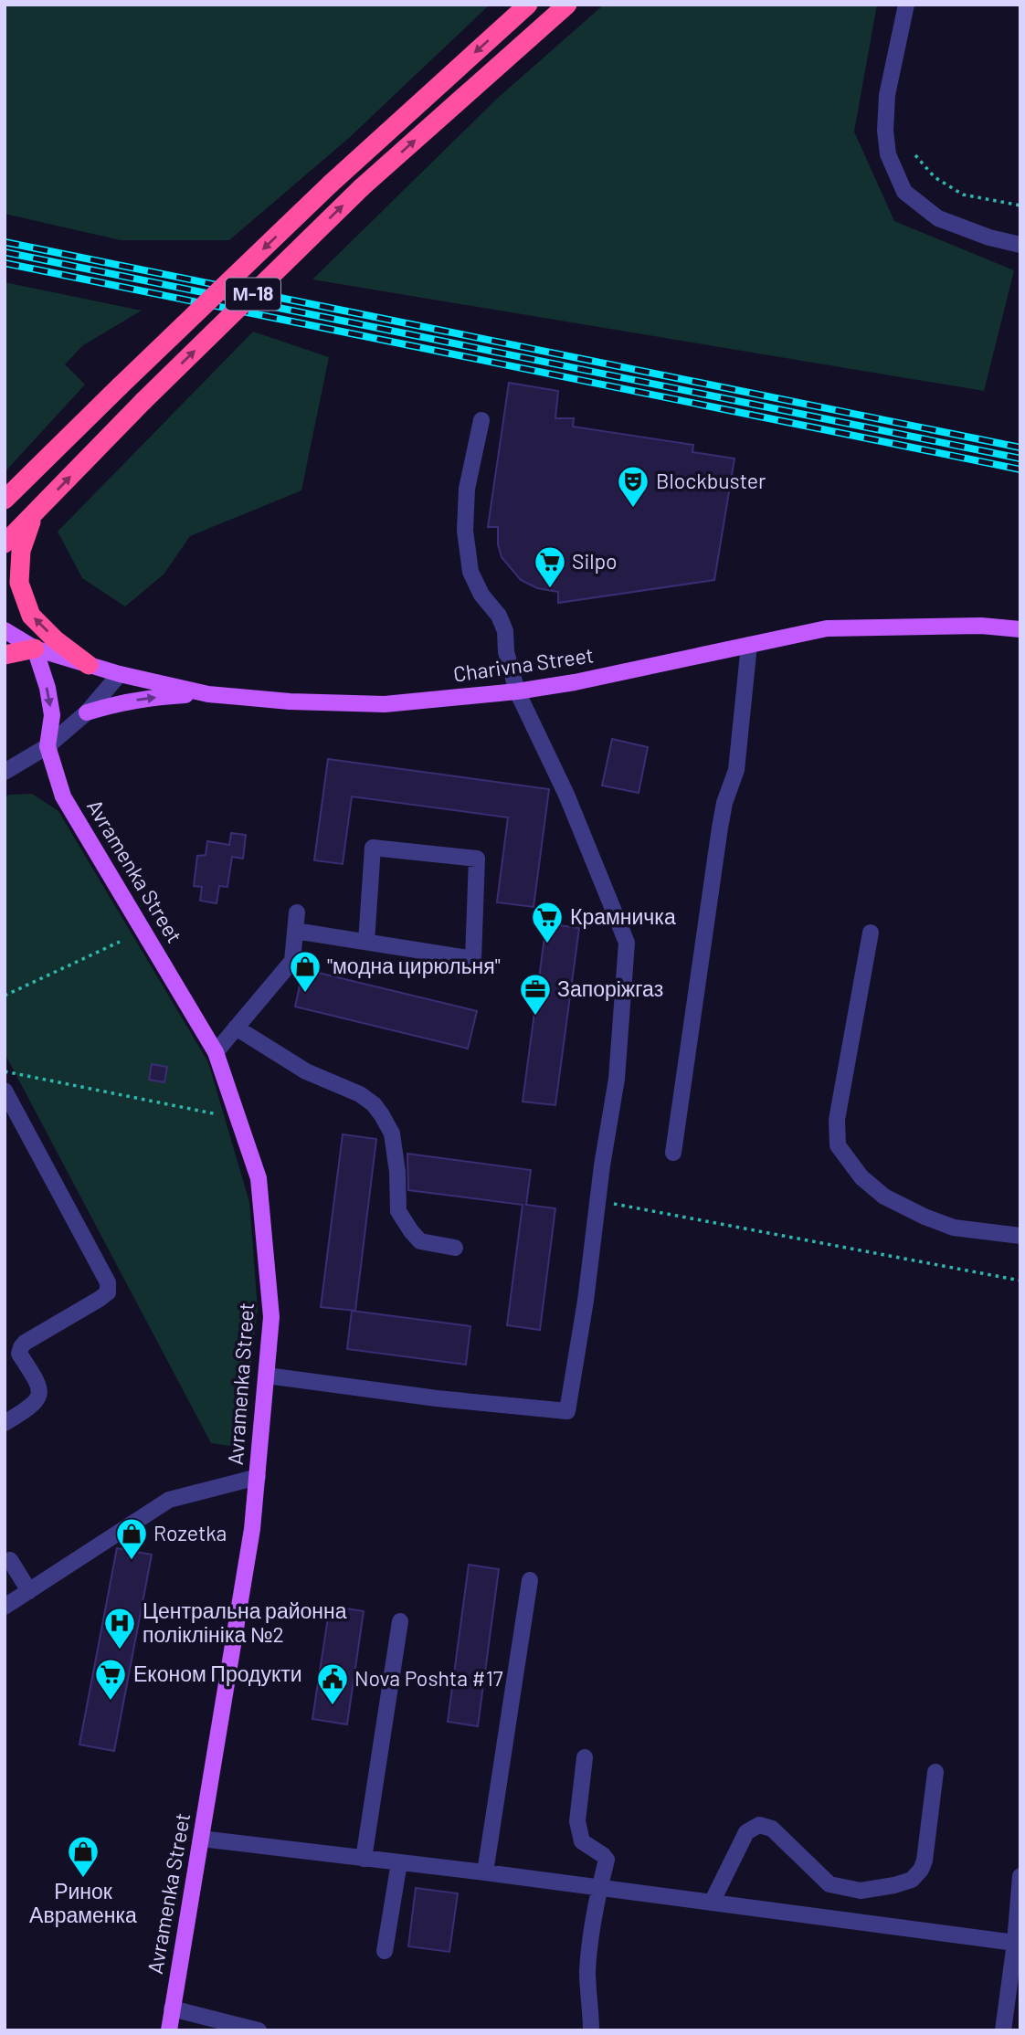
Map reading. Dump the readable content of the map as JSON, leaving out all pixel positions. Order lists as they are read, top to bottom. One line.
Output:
{"streets":{"highway":["М-18"],"main road":["Charivna Street","Avramenka Street"]},"places":{"theatre":["Blockbuster"],"supermarket":["Silpo","Крамничка","Економ Продукти"],"shop":["\"модна цирюльня\"","Rozetka","Ринок Авраменка"],"office":["Запоріжгаз"],"hospital":["Центральна районна поліклініка №2"],"public building":["Nova Poshta #17"]}}
